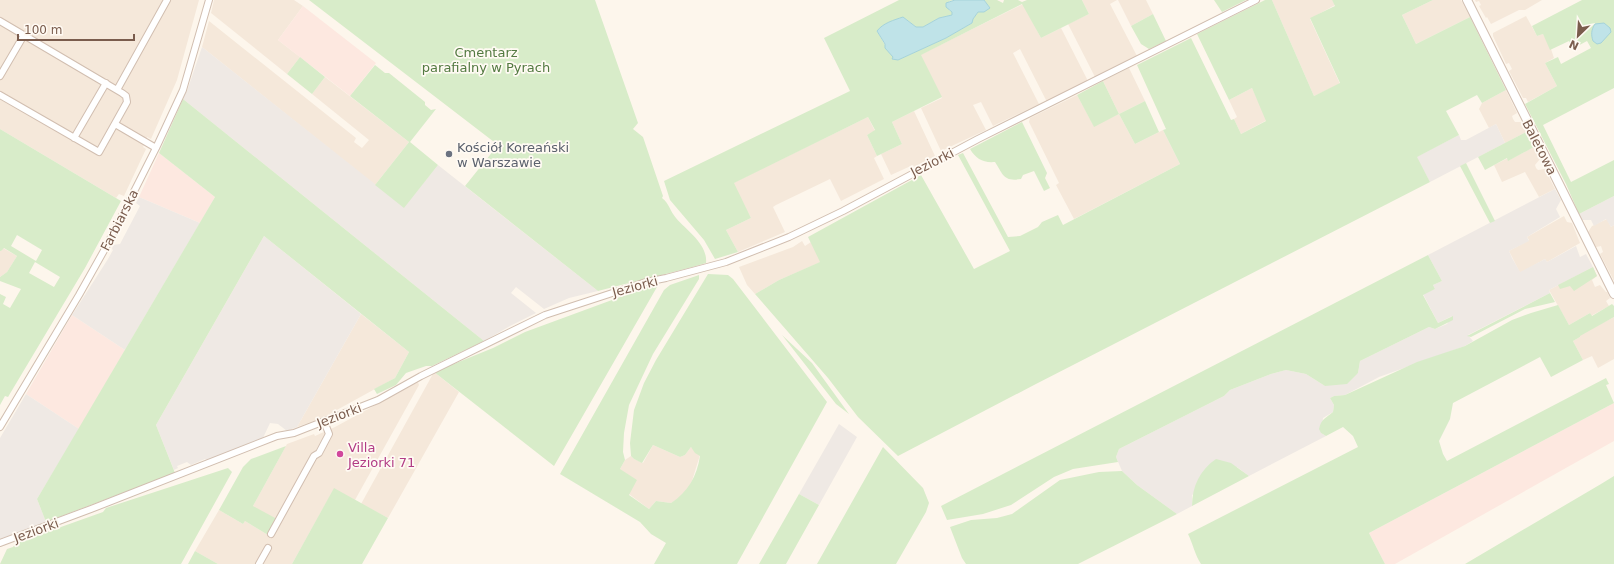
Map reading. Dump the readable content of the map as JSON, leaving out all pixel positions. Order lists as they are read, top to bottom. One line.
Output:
{"streets":{"street":["Baletowa","Jeziorki","Farbiarska"]},"parks":["Cmentarz parafialny w Pyrach"],"places":["Kościół Koreański w Warszawie","Villa Jeziorki 71"],"scale_bar":"100 m","north":"bottom left"}
